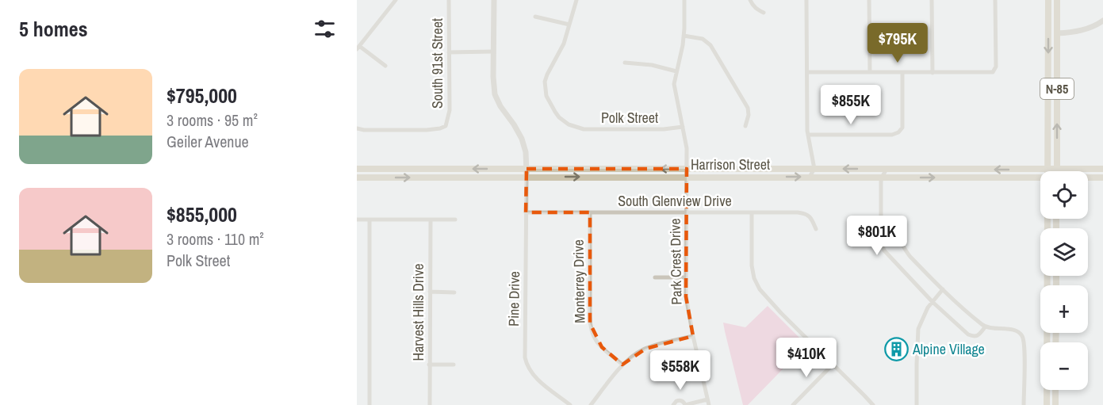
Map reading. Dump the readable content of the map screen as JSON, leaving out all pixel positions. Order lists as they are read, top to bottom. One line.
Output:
{"streets":{"main road":["N-85","Harrison Street"],"street":["South 91st Street","Polk Street","South Glenview Drive","Park Crest Drive","Monterrey Drive","Pine Drive","Harvest Hills Drive"]},"crossings":[["N-85","Harrison Street"],["Polk Street","Park Crest Drive"],["Harrison Street","Park Crest Drive"],["Harrison Street","Pine Drive"],["South Glenview Drive","Park Crest Drive"],["South Glenview Drive","Monterrey Drive"],["South Glenview Drive","Pine Drive"]],"places":{"building":["Alpine Village"]},"page":{"heading":"5 homes","price":["$795K","$855K","$801K","$410K","$558K"],"list":[{"name":"$795,000","note":"3 rooms · 95 m² · Geiler Avenue"},{"name":"$855,000","note":"3 rooms · 110 m² · Polk Street"}],"map_buttons":["+","−"]}}
